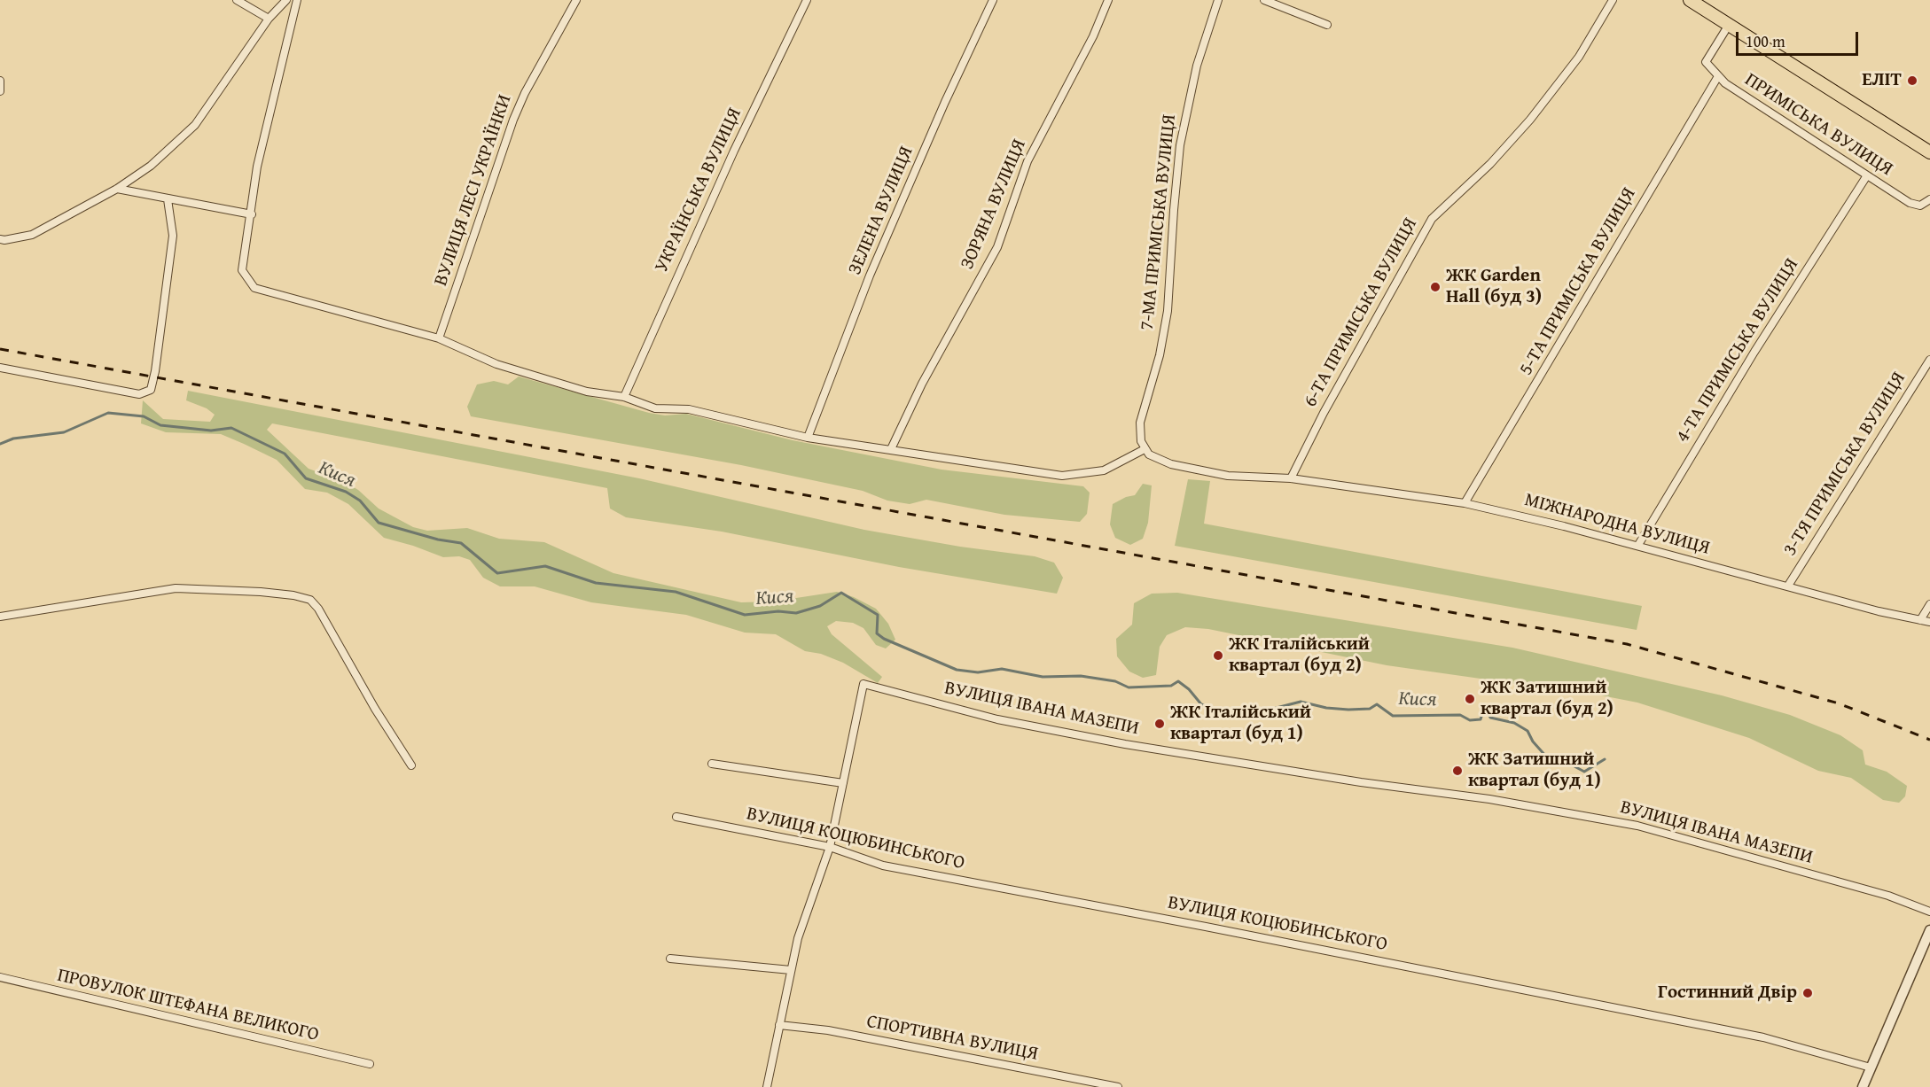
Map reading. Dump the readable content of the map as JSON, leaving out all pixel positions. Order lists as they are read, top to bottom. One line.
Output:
{"streets":{"street":["ПРИМІСЬКА ВУЛИЦЯ","ВУЛИЦЯ ЛЕСІ УКРАЇНКИ","УКРАЇНСЬКА ВУЛИЦЯ","ЗОРЯНА ВУЛИЦЯ","ЗЕЛЕНА ВУЛИЦЯ","7-МА ПРИМІСЬКА ВУЛИЦЯ","5-ТА ПРИМІСЬКА ВУЛИЦЯ","6-ТА ПРИМІСЬКА ВУЛИЦЯ","4-ТА ПРИМІСЬКА ВУЛИЦЯ","3-ТЯ ПРИМІСЬКА ВУЛИЦЯ","МІЖНАРОДНА ВУЛИЦЯ","ВУЛИЦЯ ІВАНА МАЗЕПИ","ВУЛИЦЯ КОЦЮБИНСЬКОГО","ПРОВУЛОК ШТЕФАНА ВЕЛИКОГО","СПОРТИВНА ВУЛИЦЯ"]},"crossings":[["ПРИМІСЬКА ВУЛИЦЯ","5-ТА ПРИМІСЬКА ВУЛИЦЯ"],["ПРИМІСЬКА ВУЛИЦЯ","4-ТА ПРИМІСЬКА ВУЛИЦЯ"],["7-МА ПРИМІСЬКА ВУЛИЦЯ","МІЖНАРОДНА ВУЛИЦЯ"],["5-ТА ПРИМІСЬКА ВУЛИЦЯ","МІЖНАРОДНА ВУЛИЦЯ"],["6-ТА ПРИМІСЬКА ВУЛИЦЯ","МІЖНАРОДНА ВУЛИЦЯ"],["4-ТА ПРИМІСЬКА ВУЛИЦЯ","МІЖНАРОДНА ВУЛИЦЯ"],["3-ТЯ ПРИМІСЬКА ВУЛИЦЯ","МІЖНАРОДНА ВУЛИЦЯ"]],"water":["Кися"],"places":["ЕЛІТ","ЖК Garden Hall (буд 3)","ЖК Італійський квартал (буд 2)","ЖК Затишний квартал (буд 2)","ЖК Італійський квартал (буд 1)","ЖК Затишний квартал (буд 1)","Гостинний Двір"],"scale_bar":"100 m"}
